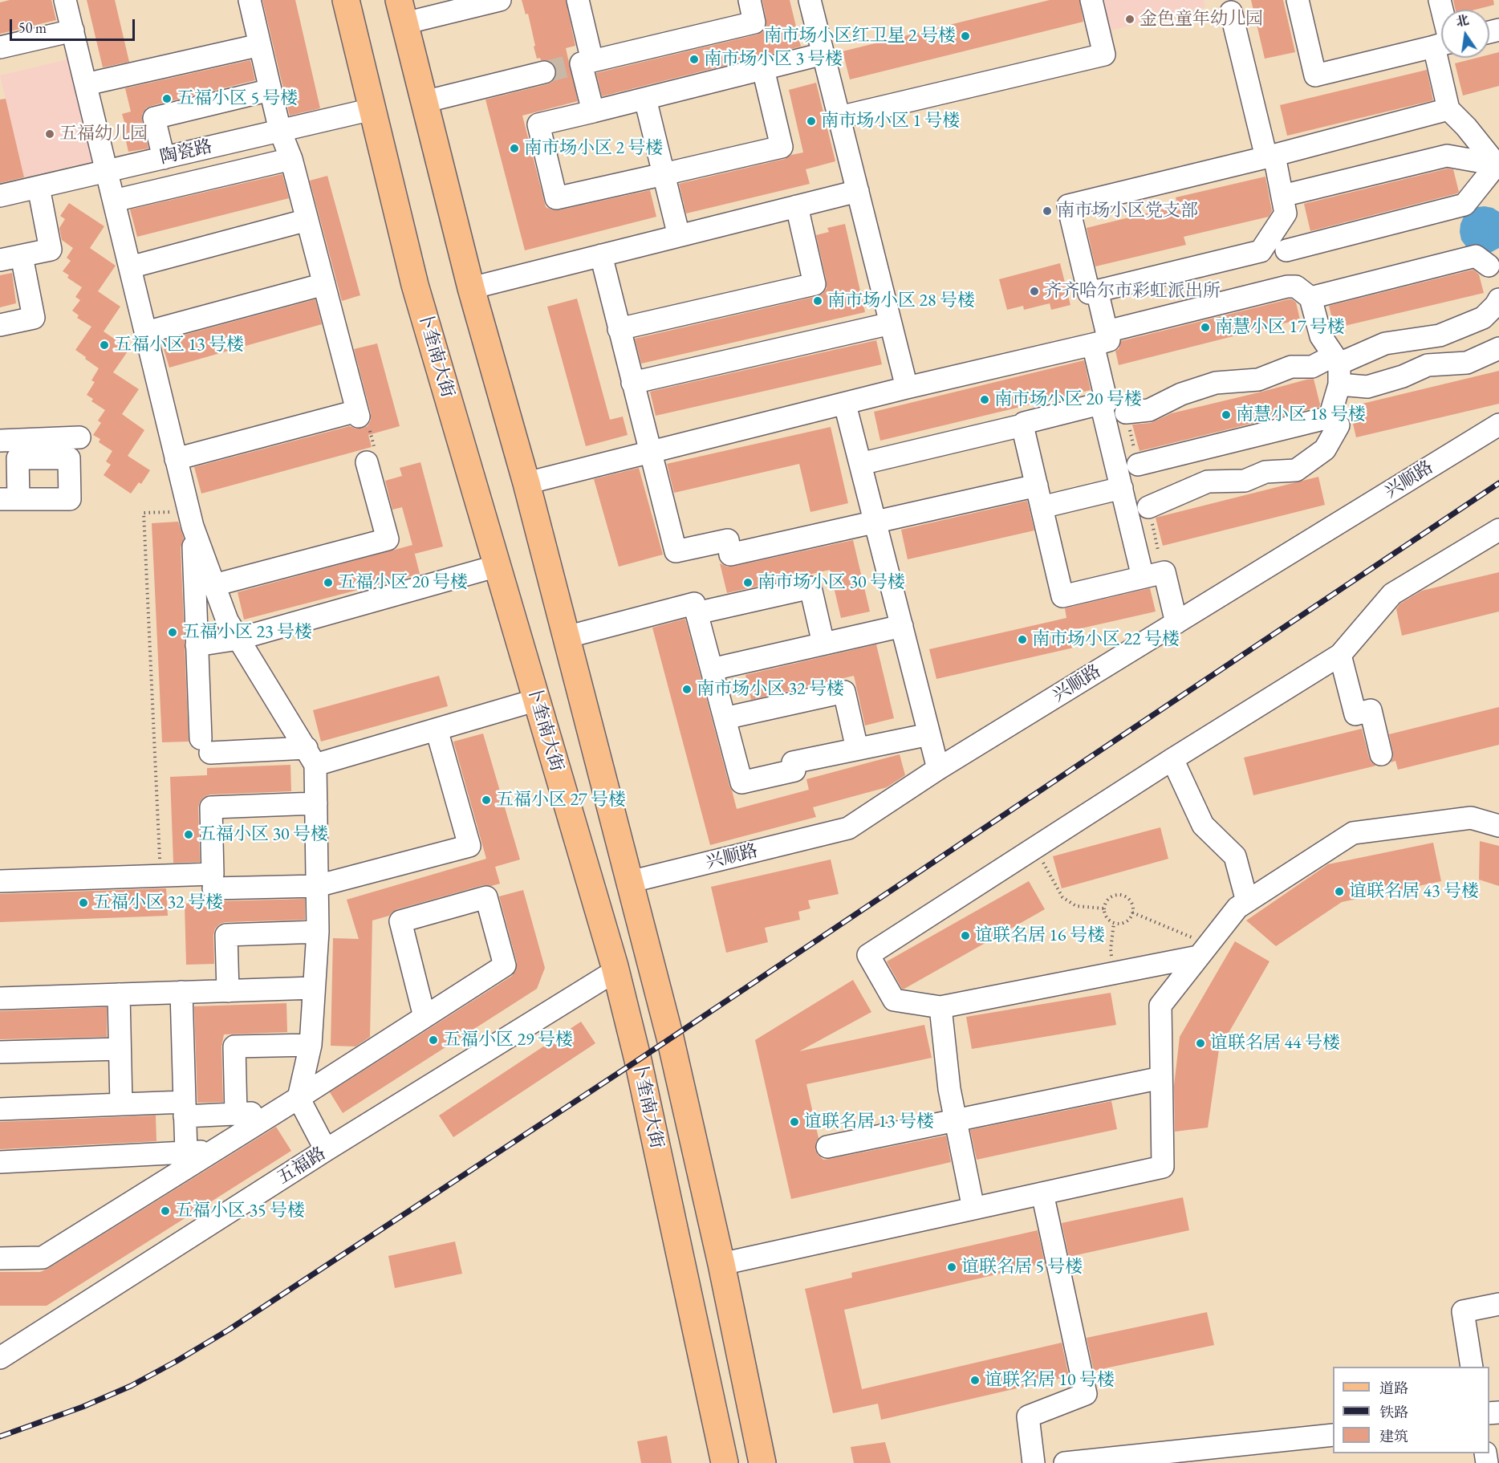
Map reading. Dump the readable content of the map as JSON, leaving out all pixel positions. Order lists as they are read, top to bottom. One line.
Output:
{"streets":{"main road":["卜奎南大街"],"street":["陶瓷路","兴顺路","五福路"]},"crossings":[["陶瓷路","卜奎南大街"],["卜奎南大街","兴顺路"]],"places":["金色童年幼儿园","南市场小区红卫星 2 号楼","南市场小区 3 号楼","五福小区 5 号楼","南市场小区 1 号楼","五福幼儿园","南市场小区 2 号楼","南市场小区党支部","齐齐哈尔市彩虹派出所","南市场小区 28 号楼","南慧小区 17 号楼","五福小区 13 号楼","南市场小区 20 号楼","南慧小区 18 号楼","五福小区 20 号楼","南市场小区 30 号楼","五福小区 23 号楼","南市场小区 22 号楼","南市场小区 32 号楼","五福小区 27 号楼","五福小区 30 号楼","谊联名居 43 号楼","五福小区 32 号楼","谊联名居 16 号楼","五福小区 29 号楼","谊联名居 44 号楼","谊联名居 13 号楼","五福小区 35 号楼","谊联名居 5 号楼","谊联名居 10 号楼"],"legend":["道路","铁路","建筑"],"scale_bar":"50 m","north":"top"}
